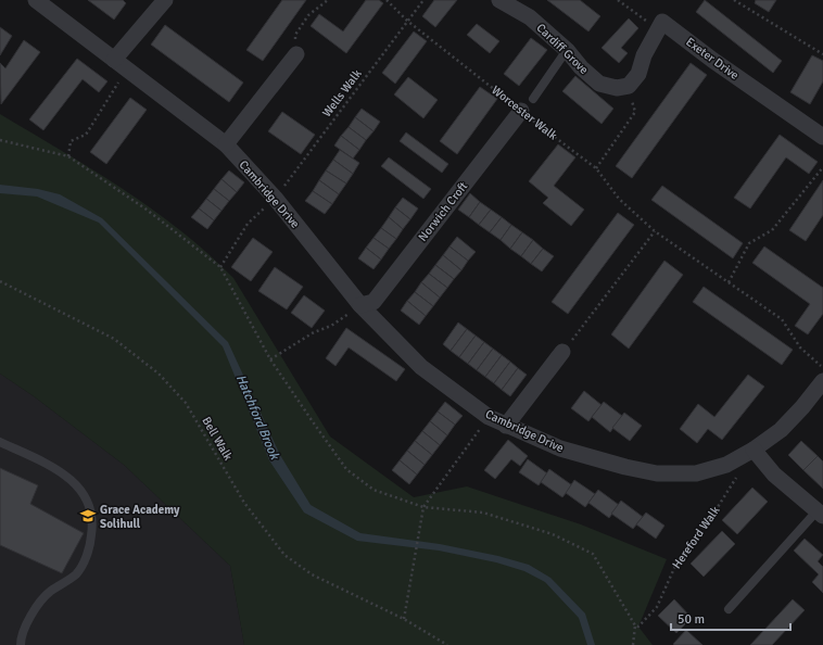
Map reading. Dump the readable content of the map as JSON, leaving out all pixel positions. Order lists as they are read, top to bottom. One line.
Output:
{"streets":{"street":["Cardiff Grove","Exeter Drive","Cambridge Drive","Norwich Croft"],"path":["Wells Walk","Worcester Walk","Bell Walk","Hereford Walk"]},"crossings":[["Wells Walk","Worcester Walk"],["Wells Walk","Cambridge Drive"],["Worcester Walk","Norwich Croft"],["Cambridge Drive","Norwich Croft"]],"water":["Hatchford Brook"],"places":{"school or university":["Grace Academy Solihull"]},"scale_bar":"50 m"}
